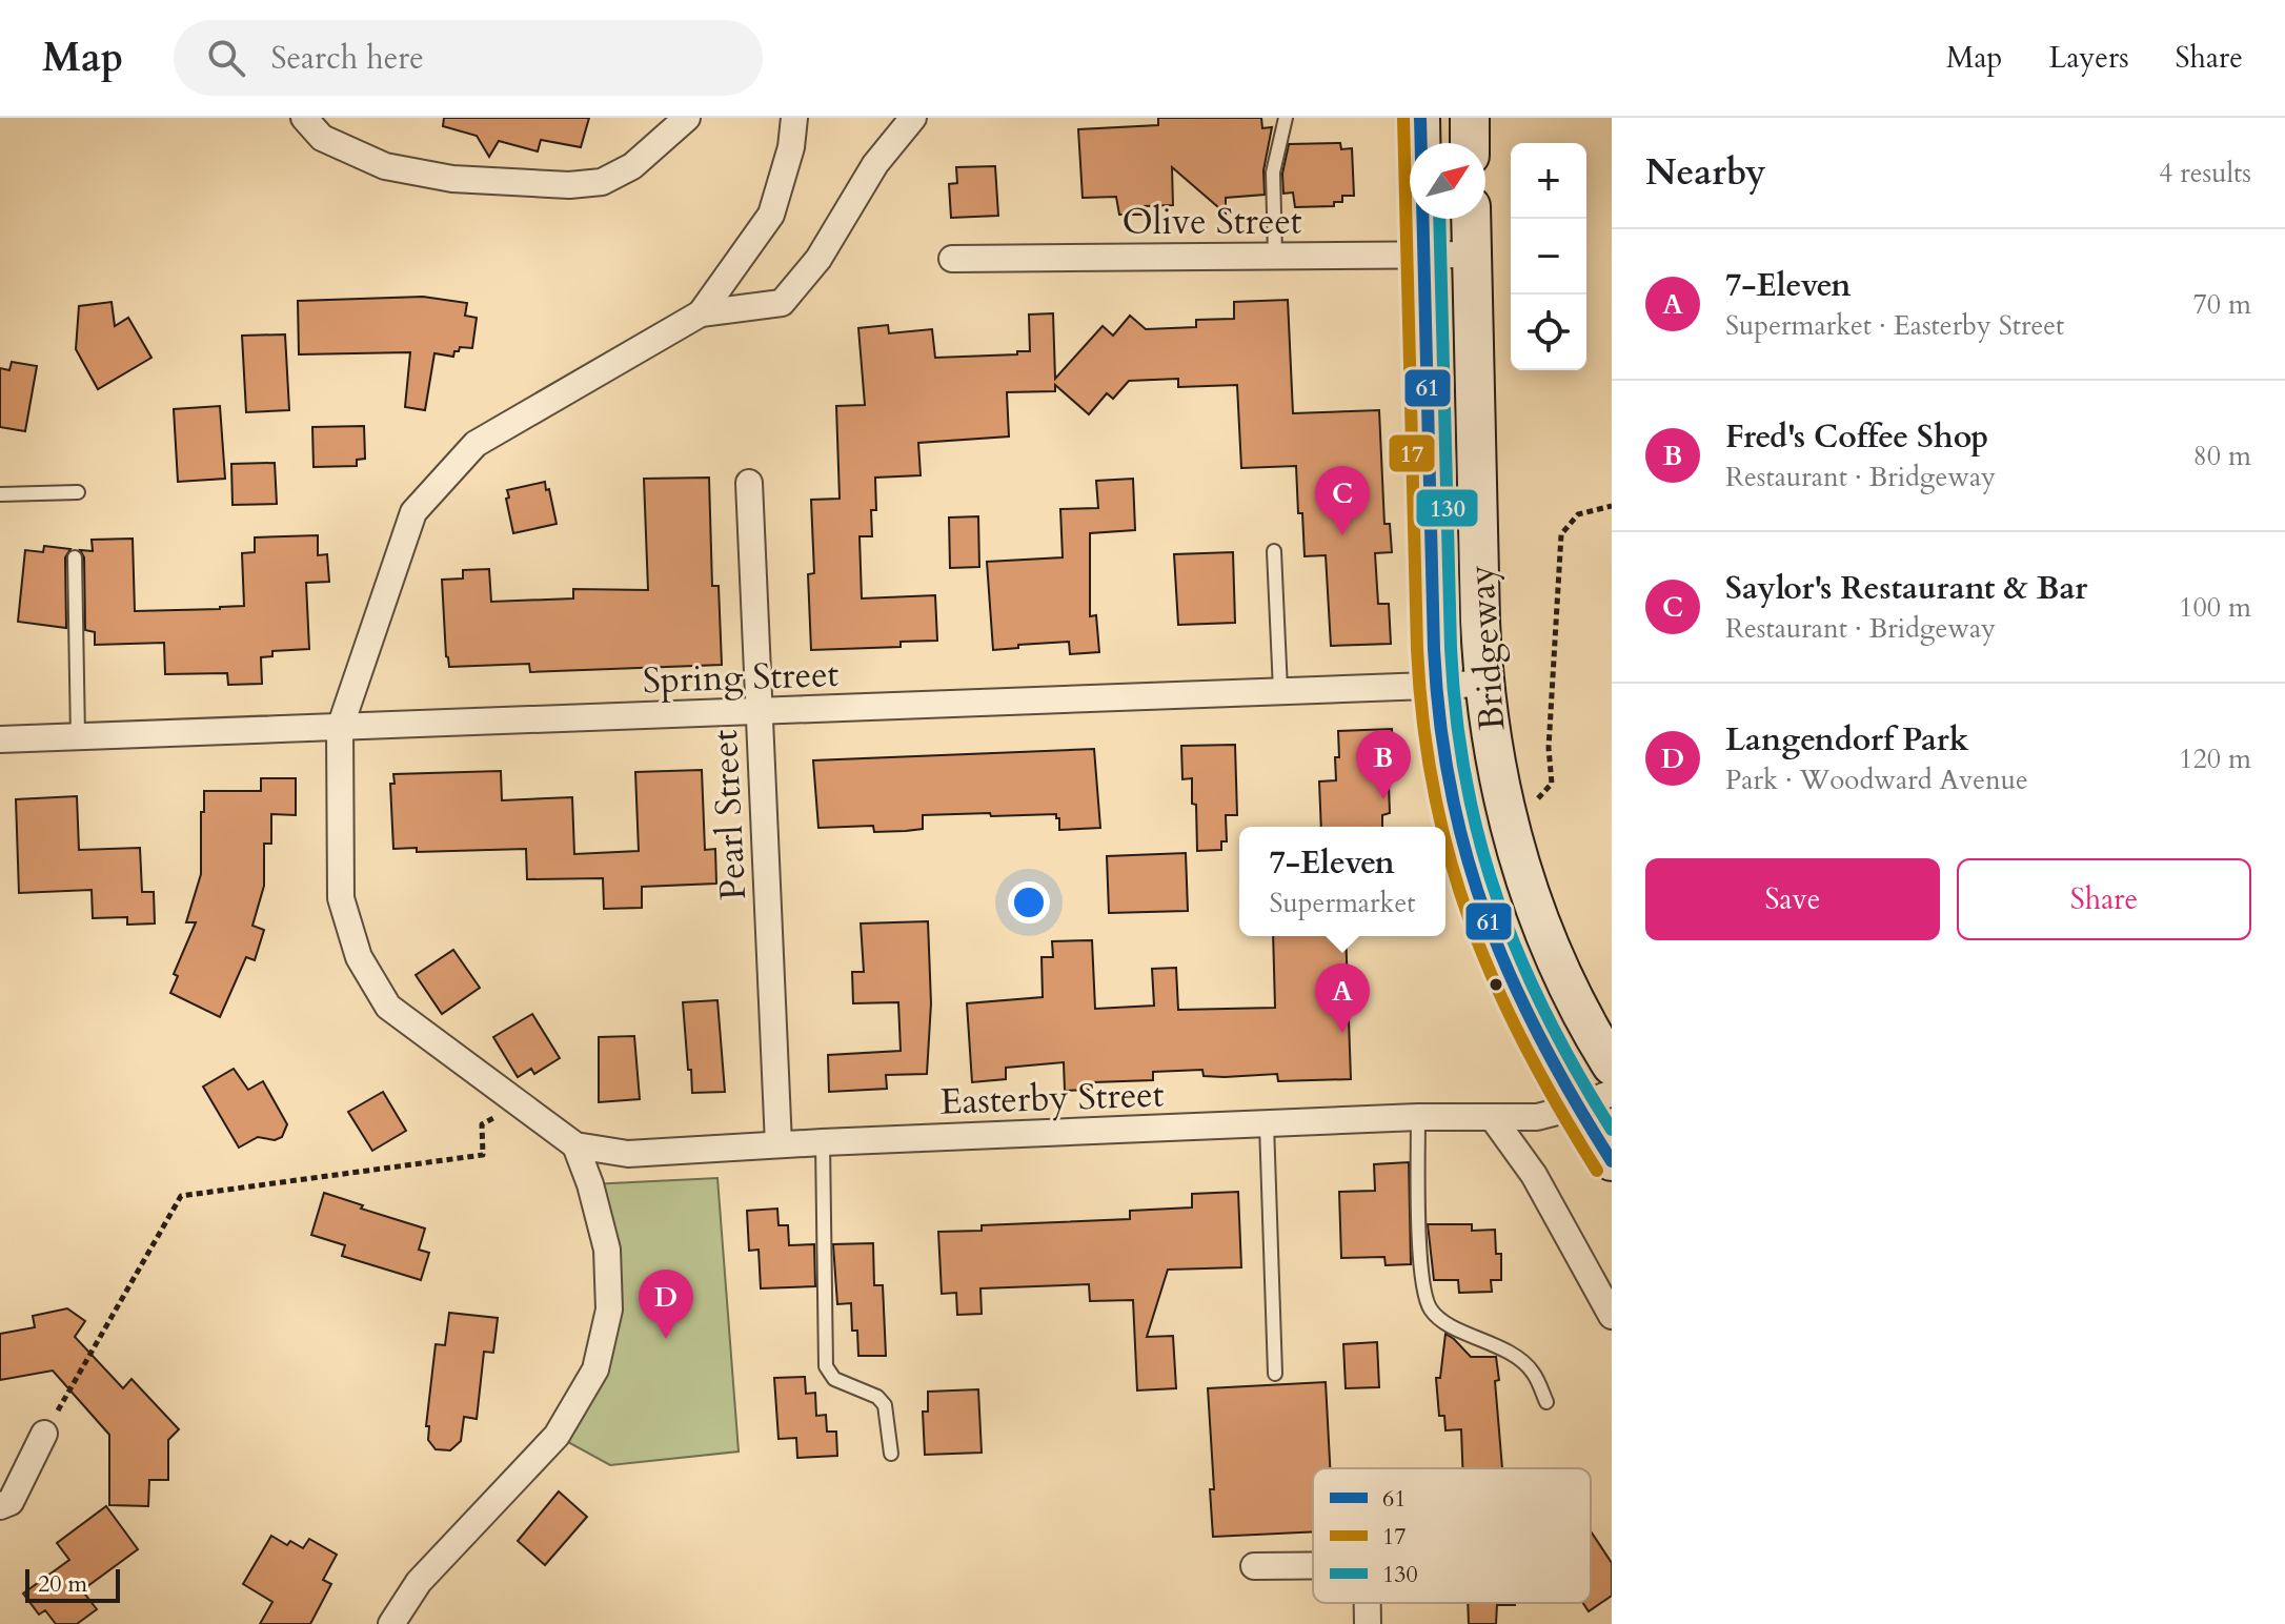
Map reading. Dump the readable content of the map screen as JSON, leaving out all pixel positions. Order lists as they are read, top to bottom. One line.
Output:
{"streets":{"main road":["Bridgeway"],"street":["Olive Street","Spring Street","Pearl Street","Easterby Street"]},"crossings":[["Olive Street","Bridgeway"],["Bridgeway","Spring Street"],["Bridgeway","Easterby Street"],["Spring Street","Pearl Street"],["Spring Street","Easterby Street"],["Pearl Street","Easterby Street"]],"lines":["transit line 61","transit line 17","transit line 130"],"legend":["61","17","130"],"scale_bar":"20 m","north":"top right","page":{"header":"Map","search":"Search here","nav":["Map","Layers","Share"],"heading":["Nearby","4 results"],"map_buttons":["+","−"],"list":[{"mark":"A","name":"7-Eleven","note":"Supermarket · Easterby Street","value":"70 m"},{"mark":"B","name":"Fred's Coffee Shop","note":"Restaurant · Bridgeway","value":"80 m"},{"mark":"C","name":"Saylor's Restaurant & Bar","note":"Restaurant · Bridgeway","value":"100 m"},{"mark":"D","name":"Langendorf Park","note":"Park · Woodward Avenue","value":"120 m"}],"pins":["C","B","A","D"],"popup":["7-Eleven","Supermarket"],"buttons":["Save","Share"],"scale":"20 m"}}
